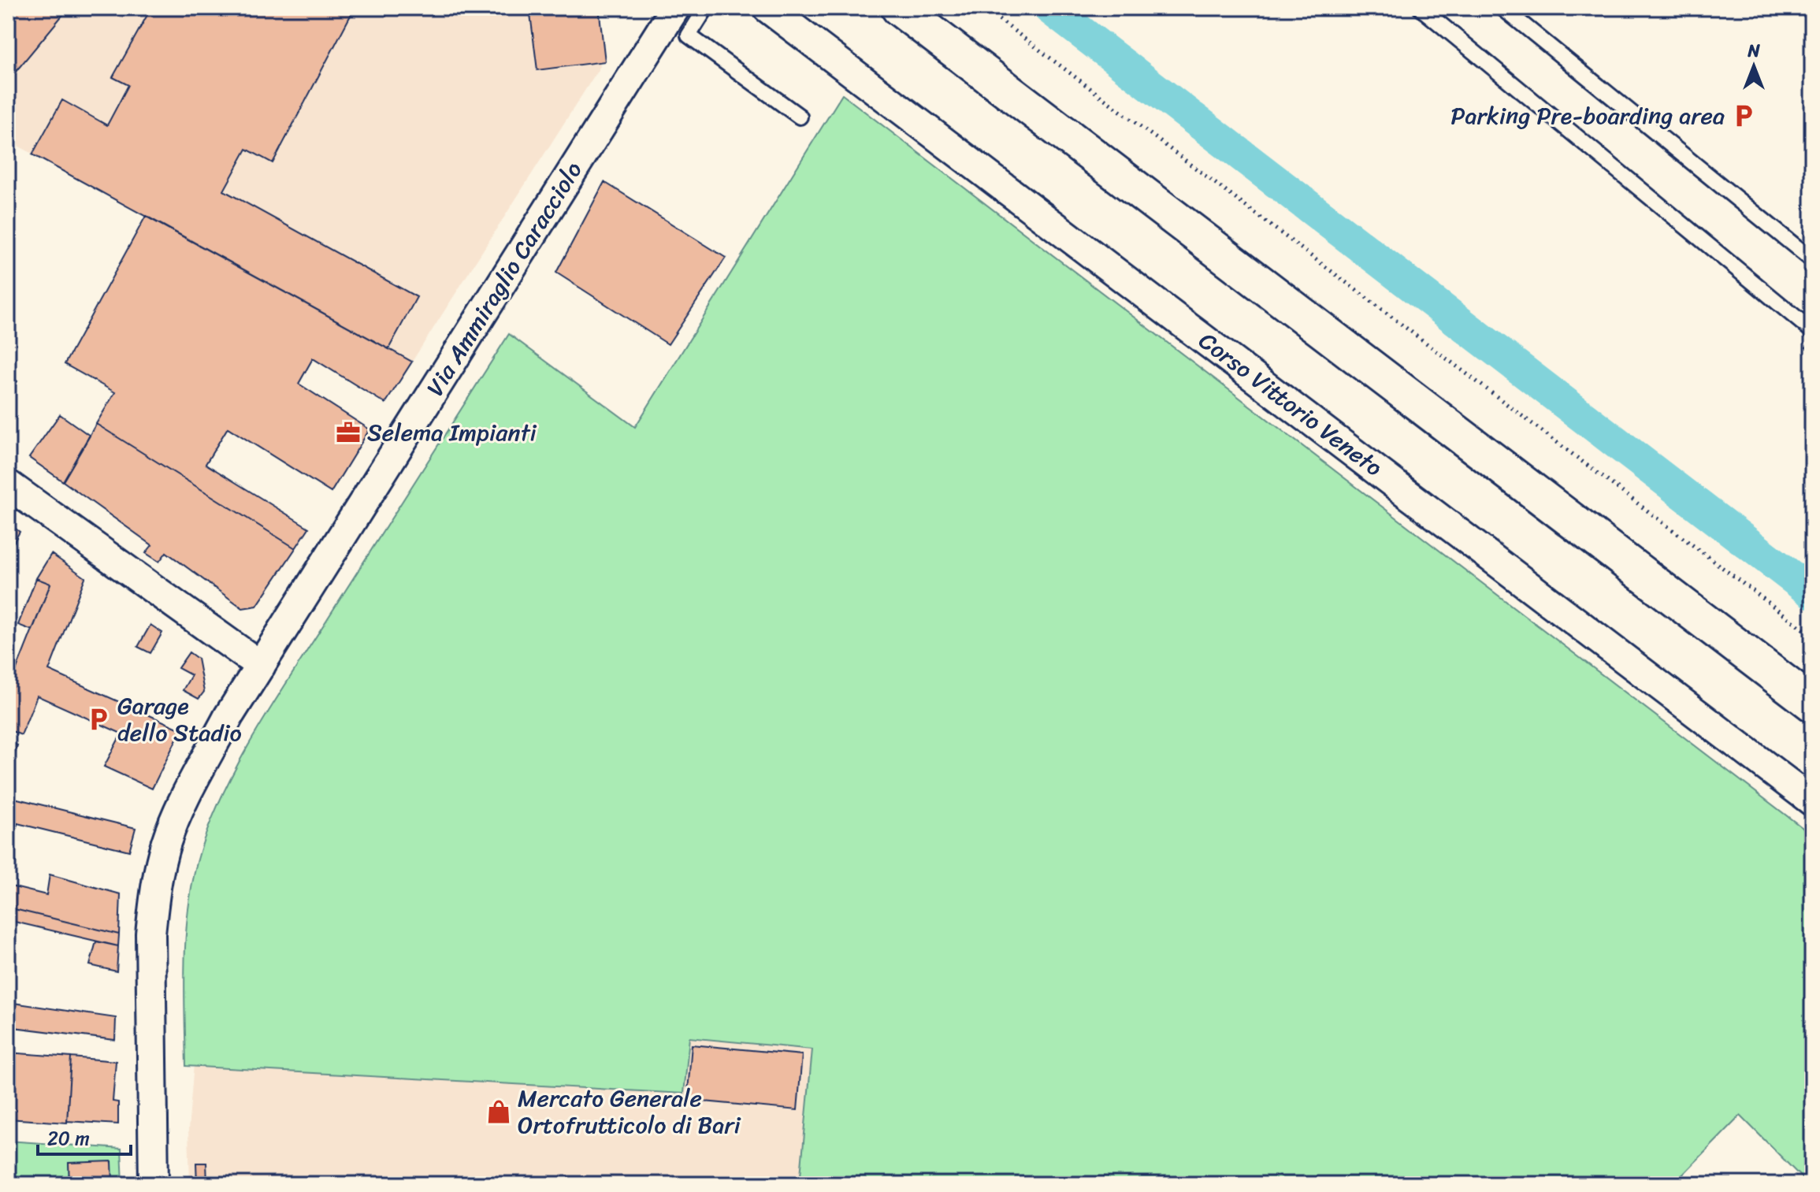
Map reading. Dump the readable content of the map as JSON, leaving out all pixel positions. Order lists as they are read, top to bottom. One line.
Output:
{"streets":{"street":["Via Ammiraglio Caracciolo","Corso Vittorio Veneto"]},"places":{"parking":["Parking Pre-boarding area","Garage dello Stadio"],"office":["Selema Impianti"],"shop":["Mercato Generale Ortofrutticolo di Bari"]},"scale_bar":"20 m","north":"top"}
